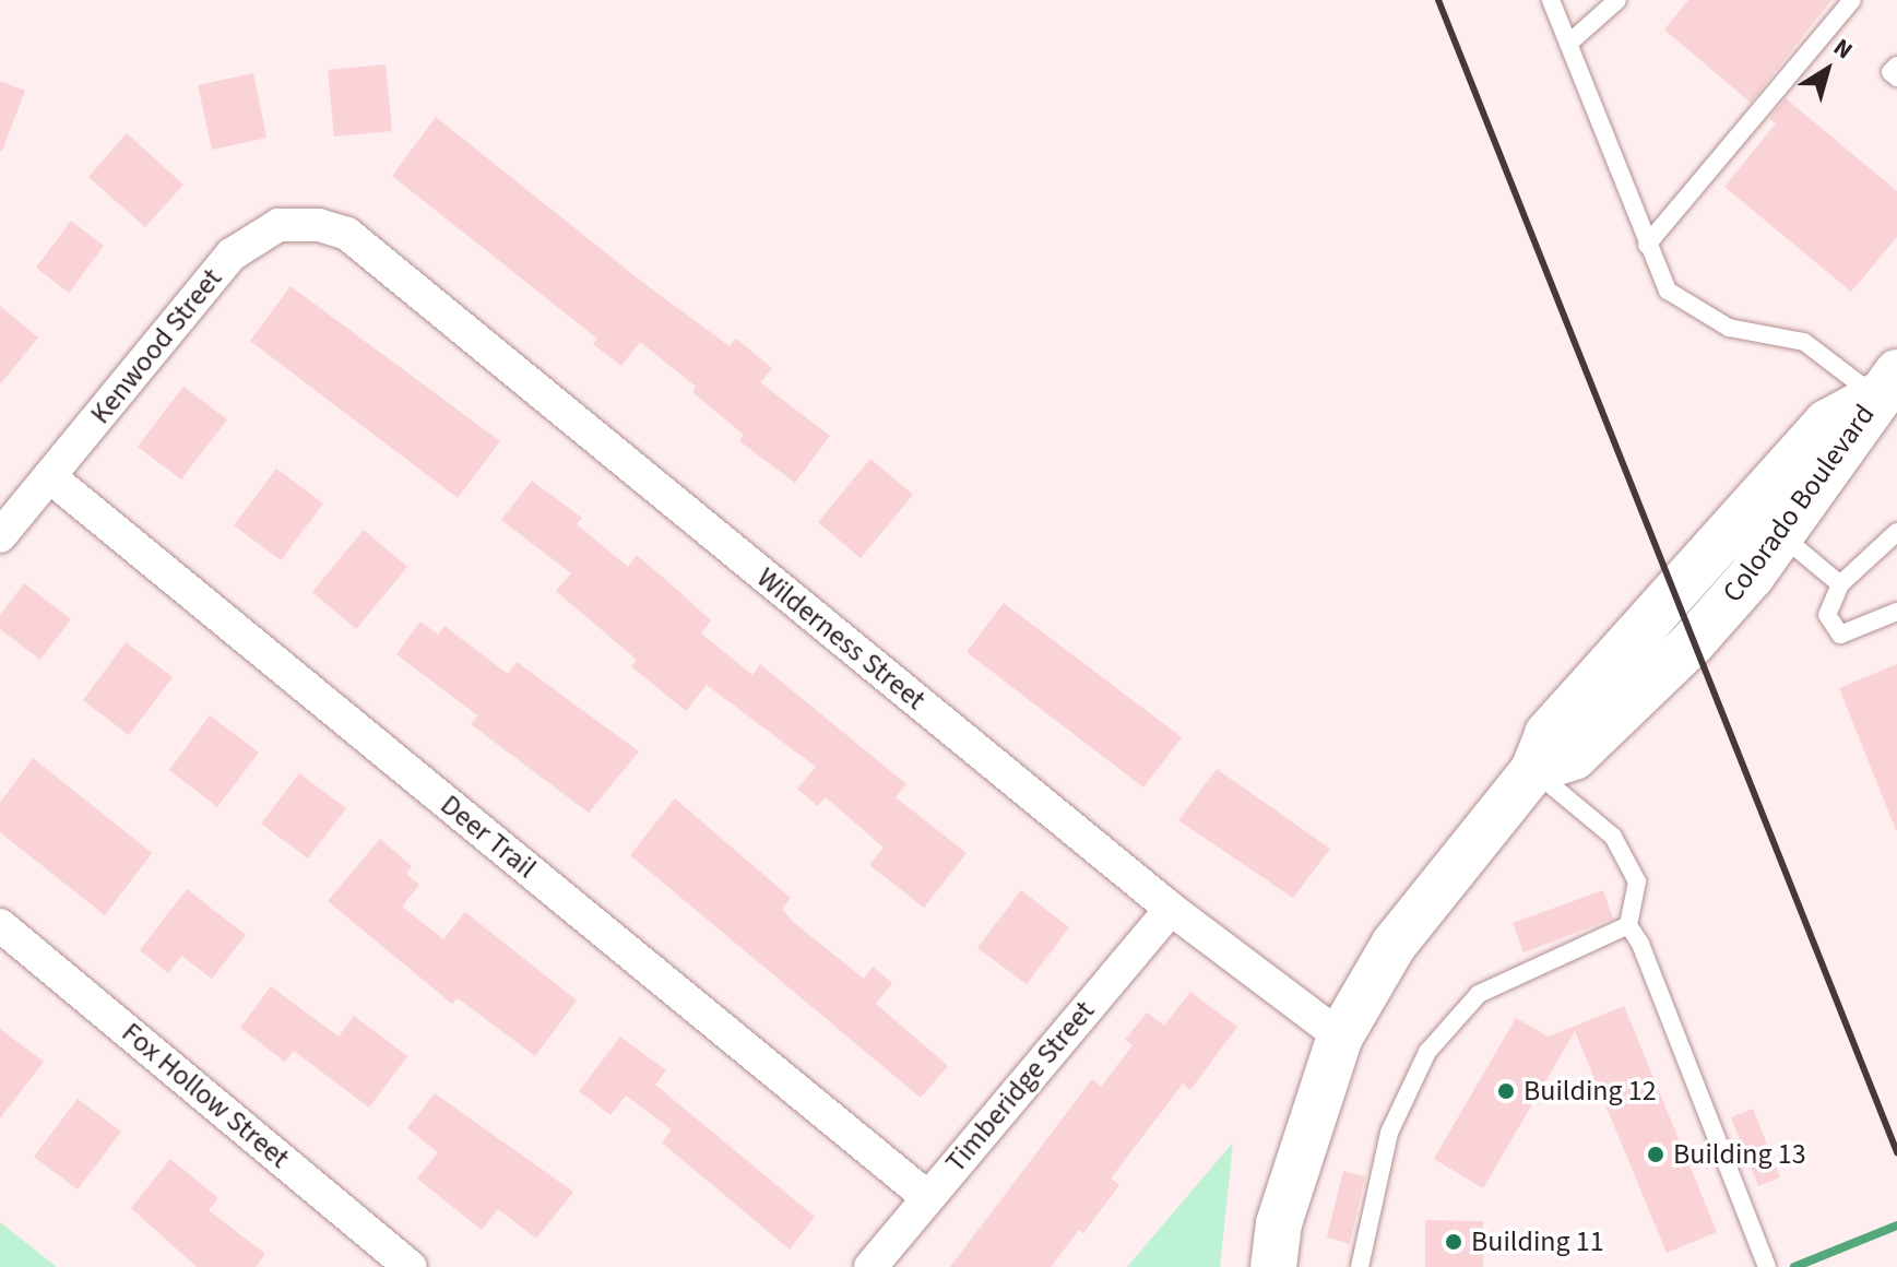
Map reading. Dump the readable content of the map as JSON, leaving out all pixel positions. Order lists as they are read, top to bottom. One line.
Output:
{"streets":{"main road":["Colorado Boulevard"],"street":["Kenwood Street","Wilderness Street","Deer Trail","Timberidge Street","Fox Hollow Street"]},"crossings":[["Kenwood Street","Wilderness Street"],["Kenwood Street","Deer Trail"],["Colorado Boulevard","Wilderness Street"],["Wilderness Street","Timberidge Street"],["Deer Trail","Timberidge Street"]],"places":["Building 12","Building 13","Building 11"],"north":"top right"}
